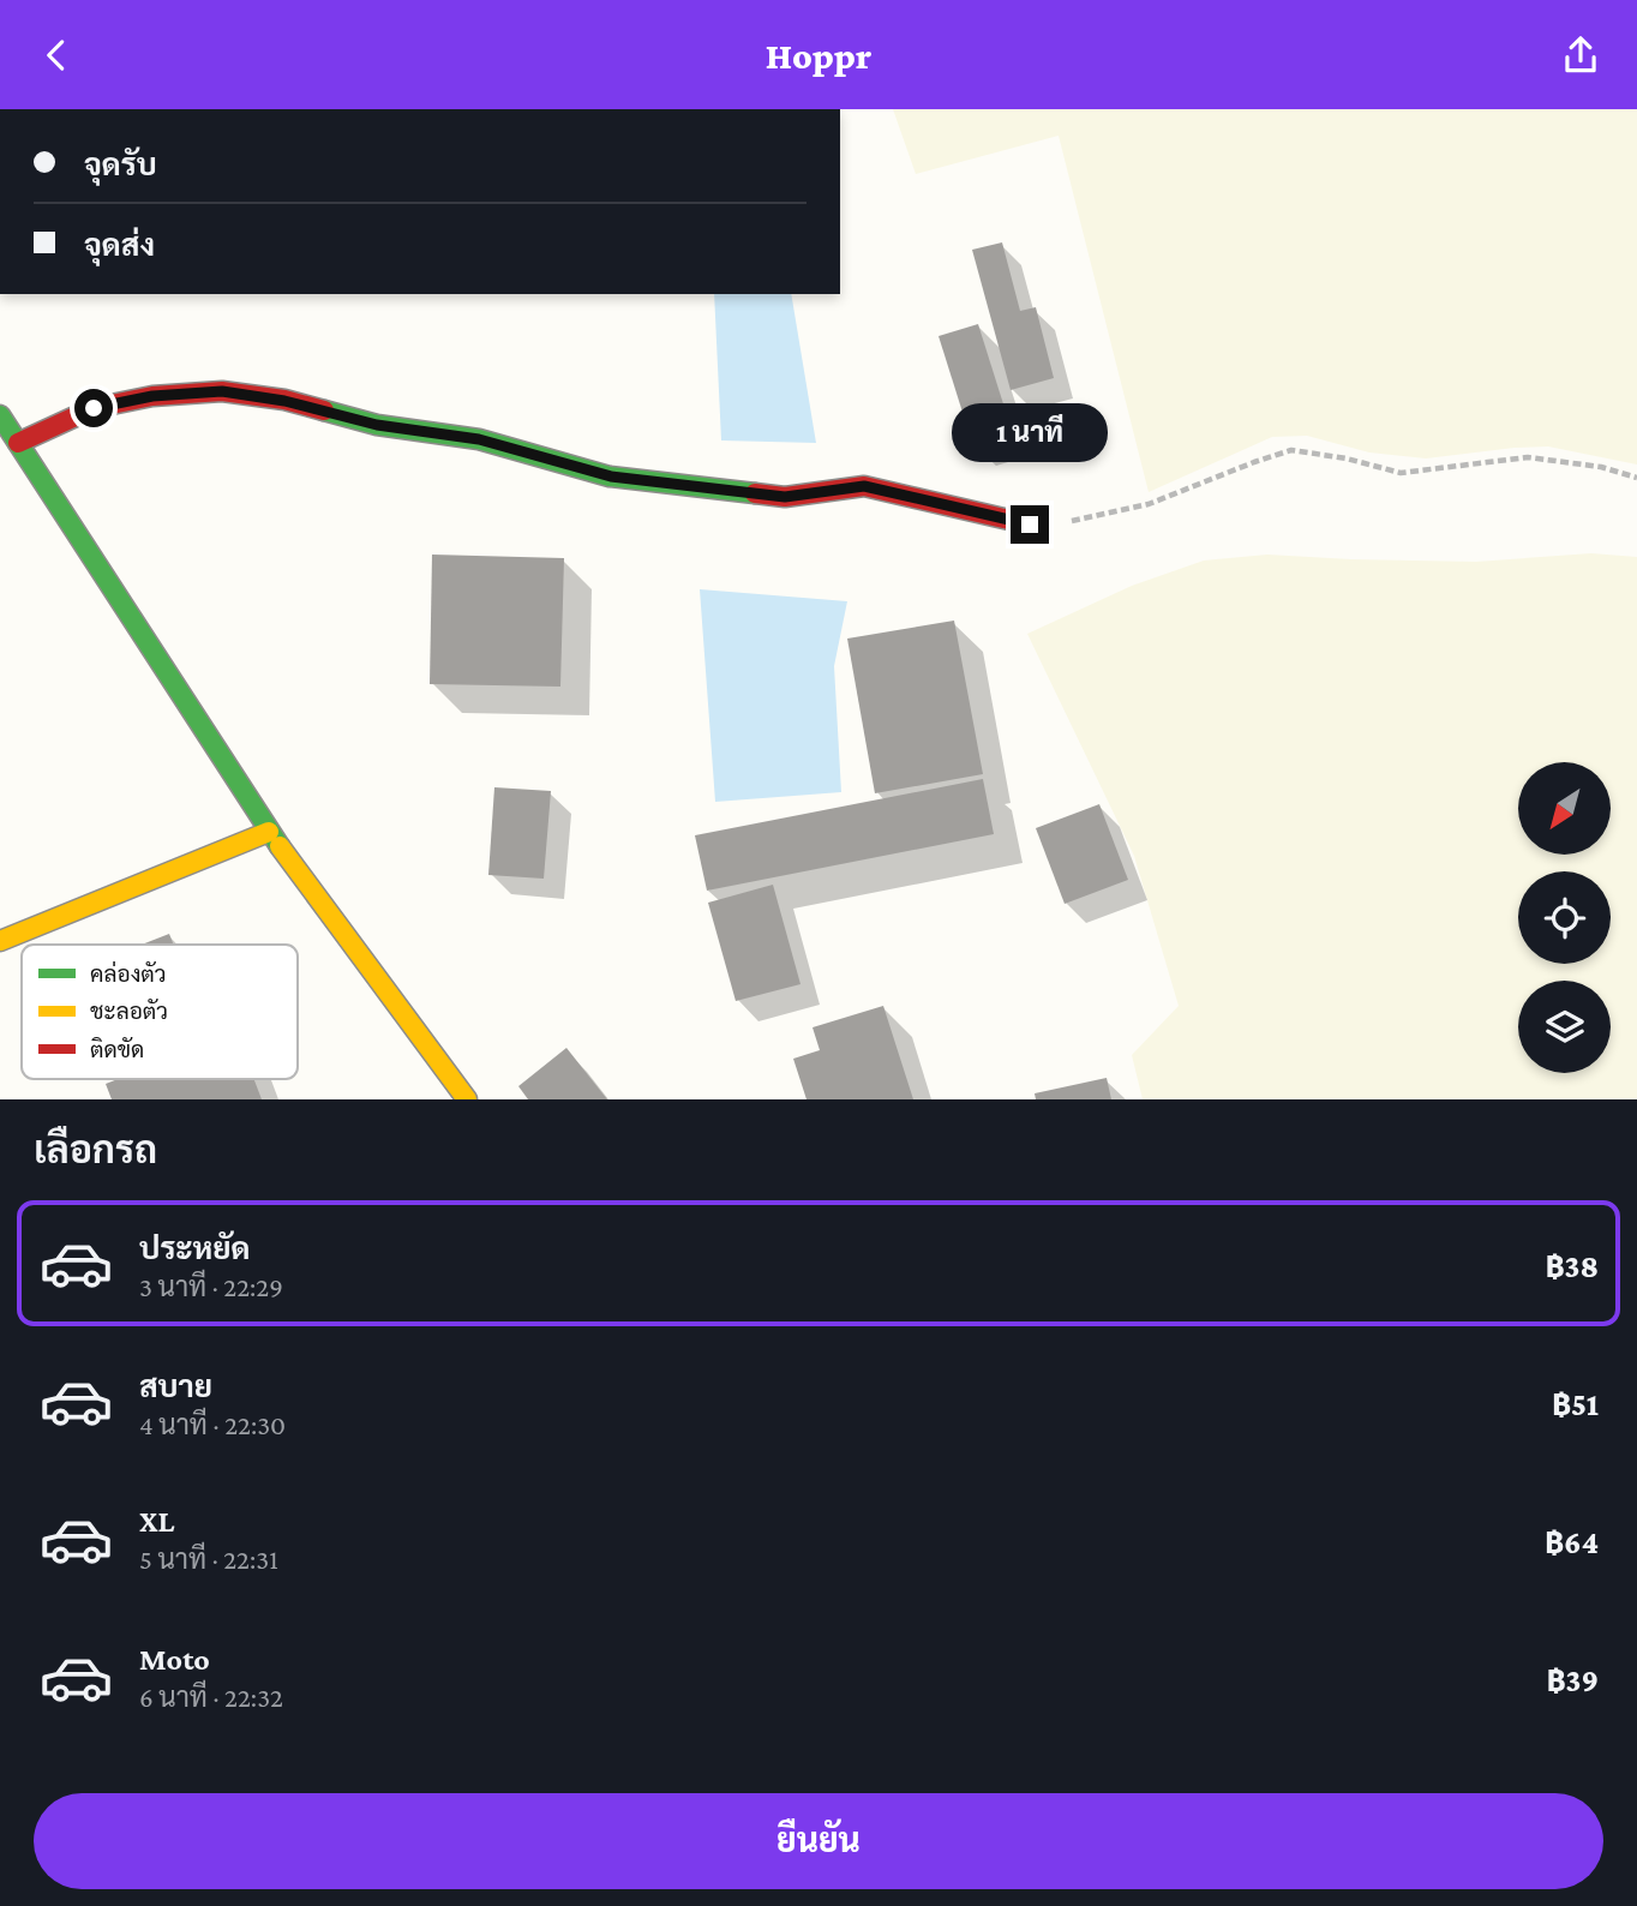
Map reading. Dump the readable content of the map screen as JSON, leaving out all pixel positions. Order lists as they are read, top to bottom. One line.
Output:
{"legend":["คล่องตัว","ชะลอตัว","ติดขัด"],"north":"bottom left","page":{"header":"Hoppr","banner":["จุดรับ","จุดส่ง"],"bubble":"1 นาที","heading":"เลือกรถ","list":[{"name":"ประหยัด","note":"3 นาที · 22:29","value":"฿38"},{"name":"สบาย","note":"4 นาที · 22:30","value":"฿51"},{"name":"XL","note":"5 นาที · 22:31","value":"฿64"},{"name":"Moto","note":"6 นาที · 22:32","value":"฿39"}],"buttons":"ยืนยัน"}}
